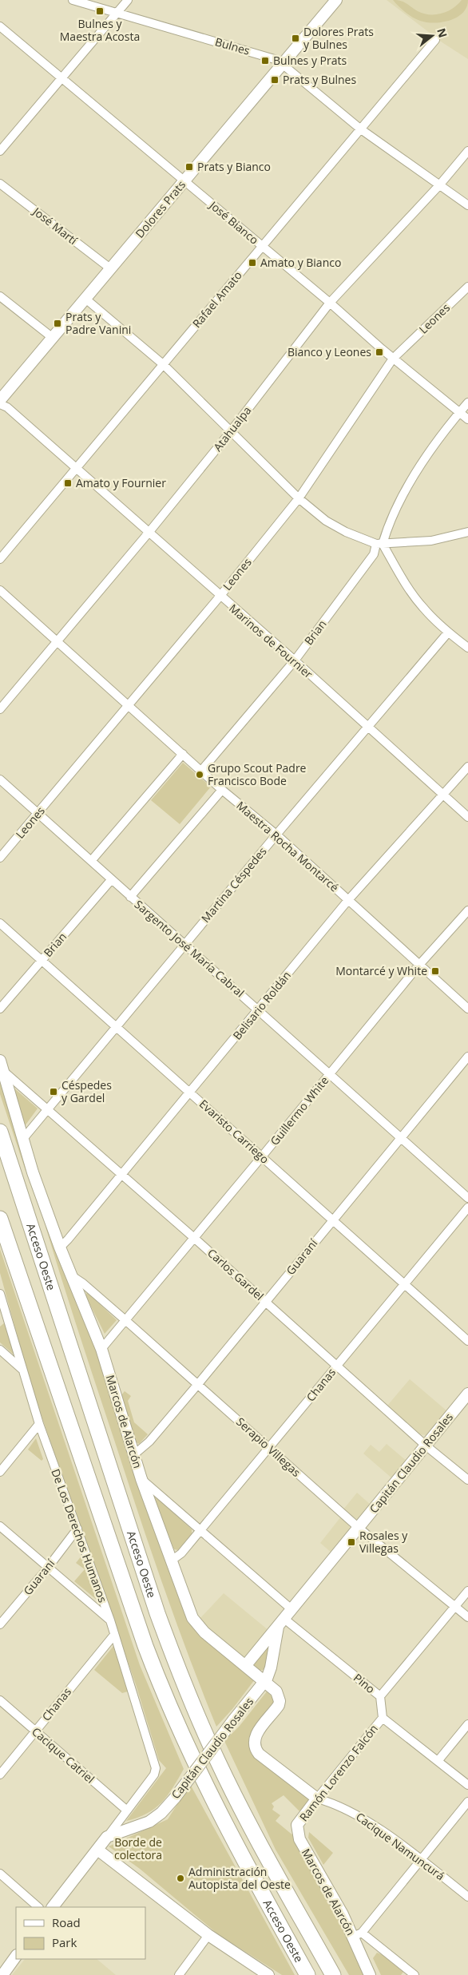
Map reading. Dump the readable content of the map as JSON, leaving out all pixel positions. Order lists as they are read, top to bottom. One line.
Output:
{"streets":{"highway":["Acceso Oeste"],"street":["Bulnes","Dolores Prats","José Bianco","José Martí","Rafael Amato","Leones","Atahualpa","Brian","Marinos de Fournier","Maestra Rocha Montarcé","Martina Céspedes","Sargento José María Cabral","Belisario Roldán","Guillermo White","Evaristo Carriego","Guaraní","Carlos Gardel","Chanas","Marcos de Alarcón","Serapio Villegas","Capitán Claudio Rosales","De Los Derechos Humanos","Pino","Cacique Catriel","Ramón Lorenzo Falcón","Cacique Namuncurá"]},"crossings":[["Bulnes","Dolores Prats"],["Bulnes","Rafael Amato"],["Bulnes","Atahualpa"],["Dolores Prats","José Bianco"],["Dolores Prats","José Martí"],["José Bianco","Rafael Amato"],["José Bianco","Leones"],["José Bianco","Atahualpa"],["José Bianco","Brian"],["Rafael Amato","Marinos de Fournier"],["Leones","Marinos de Fournier"],["Leones","Maestra Rocha Montarcé"],["Leones","Sargento José María Cabral"],["Atahualpa","Marinos de Fournier"],["Atahualpa","Maestra Rocha Montarcé"],["Brian","Marinos de Fournier"],["Brian","Maestra Rocha Montarcé"],["Brian","Sargento José María Cabral"],["Brian","Evaristo Carriego"],["Marinos de Fournier","Martina Céspedes"],["Marinos de Fournier","Belisario Roldán"],["Maestra Rocha Montarcé","Martina Céspedes"],["Maestra Rocha Montarcé","Belisario Roldán"],["Maestra Rocha Montarcé","Guillermo White"],["Martina Céspedes","Sargento José María Cabral"],["Martina Céspedes","Evaristo Carriego"],["Martina Céspedes","Carlos Gardel"],["Martina Céspedes","Marcos de Alarcón"],["Sargento José María Cabral","Belisario Roldán"],["Sargento José María Cabral","Guillermo White"],["Sargento José María Cabral","Guaraní"],["Belisario Roldán","Evaristo Carriego"],["Belisario Roldán","Carlos Gardel"],["Belisario Roldán","Marcos de Alarcón"],["Guillermo White","Evaristo Carriego"],["Guillermo White","Carlos Gardel"],["Guillermo White","Marcos de Alarcón"],["Guillermo White","Serapio Villegas"],["Evaristo Carriego","Guaraní"],["Evaristo Carriego","Chanas"],["Guaraní","Carlos Gardel"],["Guaraní","Marcos de Alarcón"],["Guaraní","Serapio Villegas"],["Guaraní","De Los Derechos Humanos"],["Carlos Gardel","Chanas"],["Carlos Gardel","Marcos de Alarcón"],["Carlos Gardel","Capitán Claudio Rosales"],["Chanas","Marcos de Alarcón"],["Chanas","Serapio Villegas"],["Chanas","De Los Derechos Humanos"],["Chanas","Cacique Catriel"],["Marcos de Alarcón","Serapio Villegas"],["Marcos de Alarcón","Capitán Claudio Rosales"],["Marcos de Alarcón","Ramón Lorenzo Falcón"],["Marcos de Alarcón","Cacique Namuncurá"],["Serapio Villegas","Capitán Claudio Rosales"],["Capitán Claudio Rosales","Pino"],["De Los Derechos Humanos","Cacique Catriel"],["Pino","Ramón Lorenzo Falcón"],["Ramón Lorenzo Falcón","Cacique Namuncurá"]],"parks":["Borde de colectora"],"places":{"transit":["Bulnes y Maestra Acosta","Dolores Prats y Bulnes","Bulnes y Prats","Prats y Bulnes","Prats y Bianco","Amato y Bianco","Prats y Padre Vanini","Bianco y Leones","Amato y Fournier","Montarcé y White","Céspedes y Gardel","Rosales y Villegas"],"other":["Grupo Scout Padre Francisco Bode","Administración Autopista del Oeste"]},"legend":["Road","Park"],"north":"right"}
